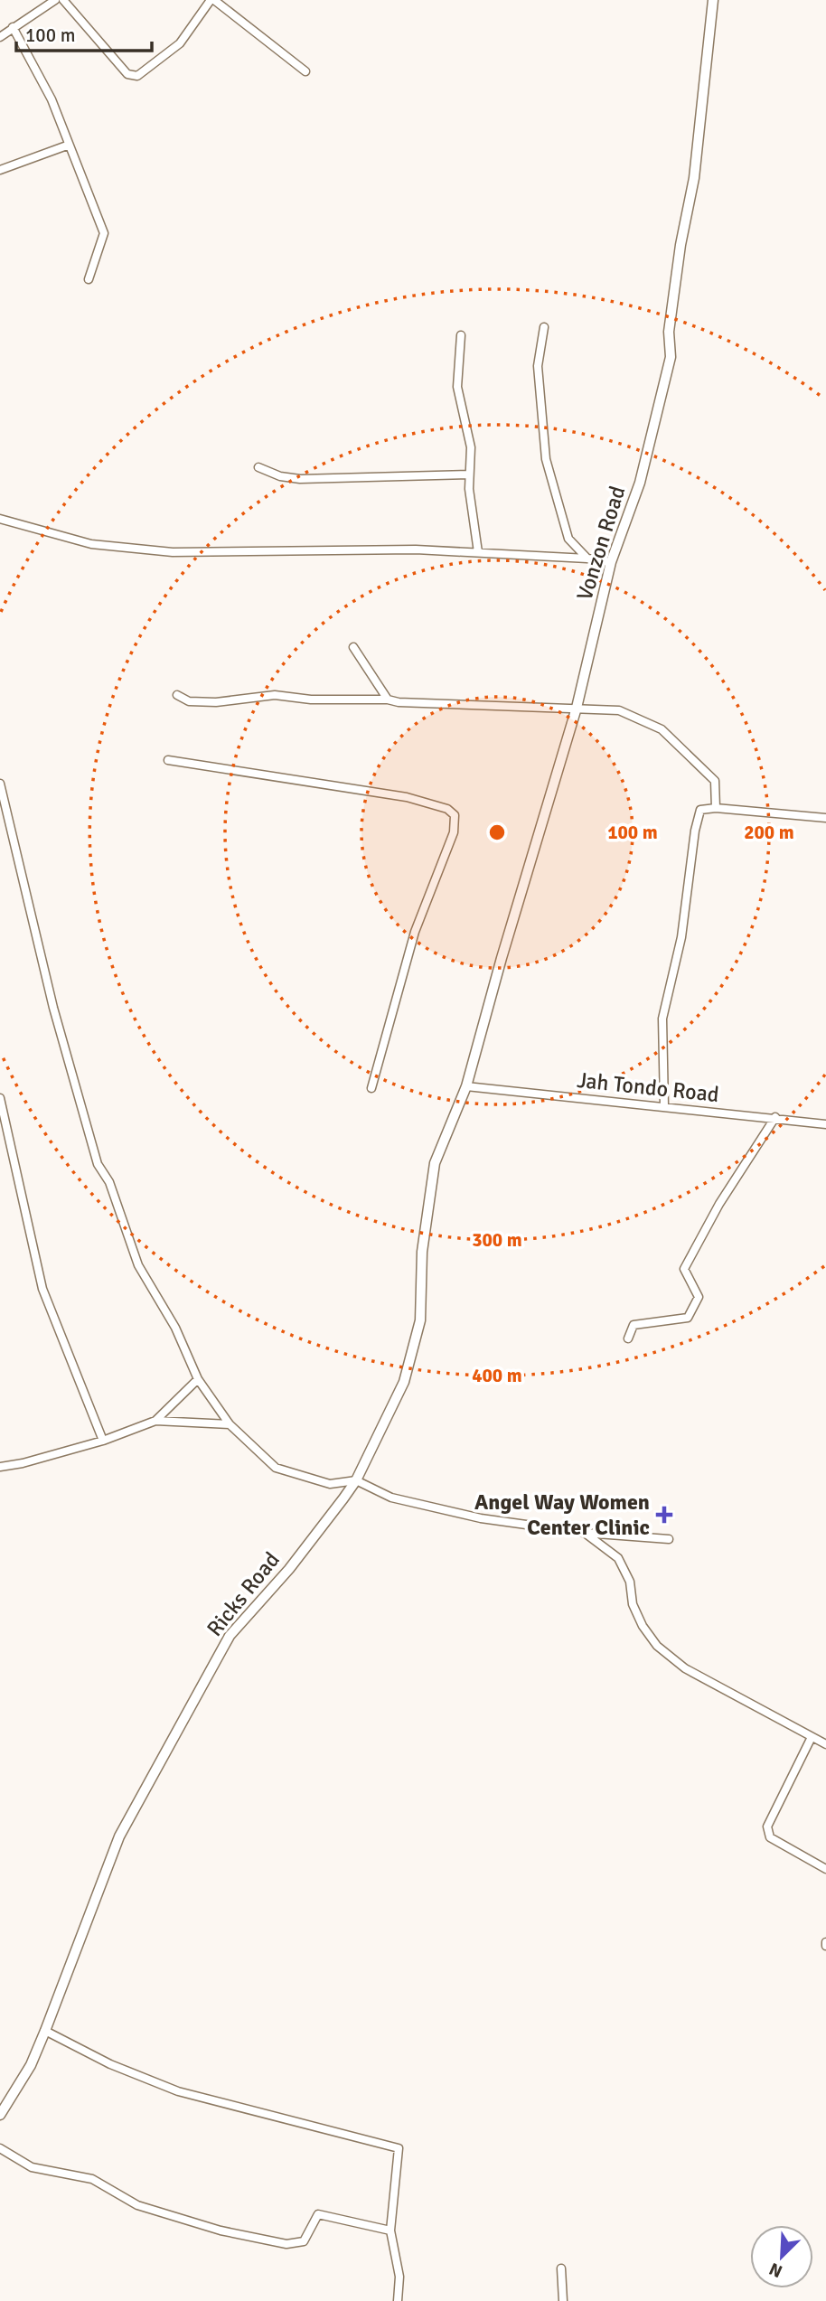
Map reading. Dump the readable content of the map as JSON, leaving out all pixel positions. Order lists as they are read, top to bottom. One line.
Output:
{"streets":{"street":["Vonzon Road","Jah Tondo Road","Ricks Road"]},"crossings":[["Vonzon Road","Jah Tondo Road"],["Vonzon Road","Ricks Road"],["Jah Tondo Road","Ricks Road"]],"places":{"health":["Angel Way Women Center Clinic"]},"scale_bar":"100 m","north":"bottom left","rings":["100 m","200 m","300 m","400 m"]}
